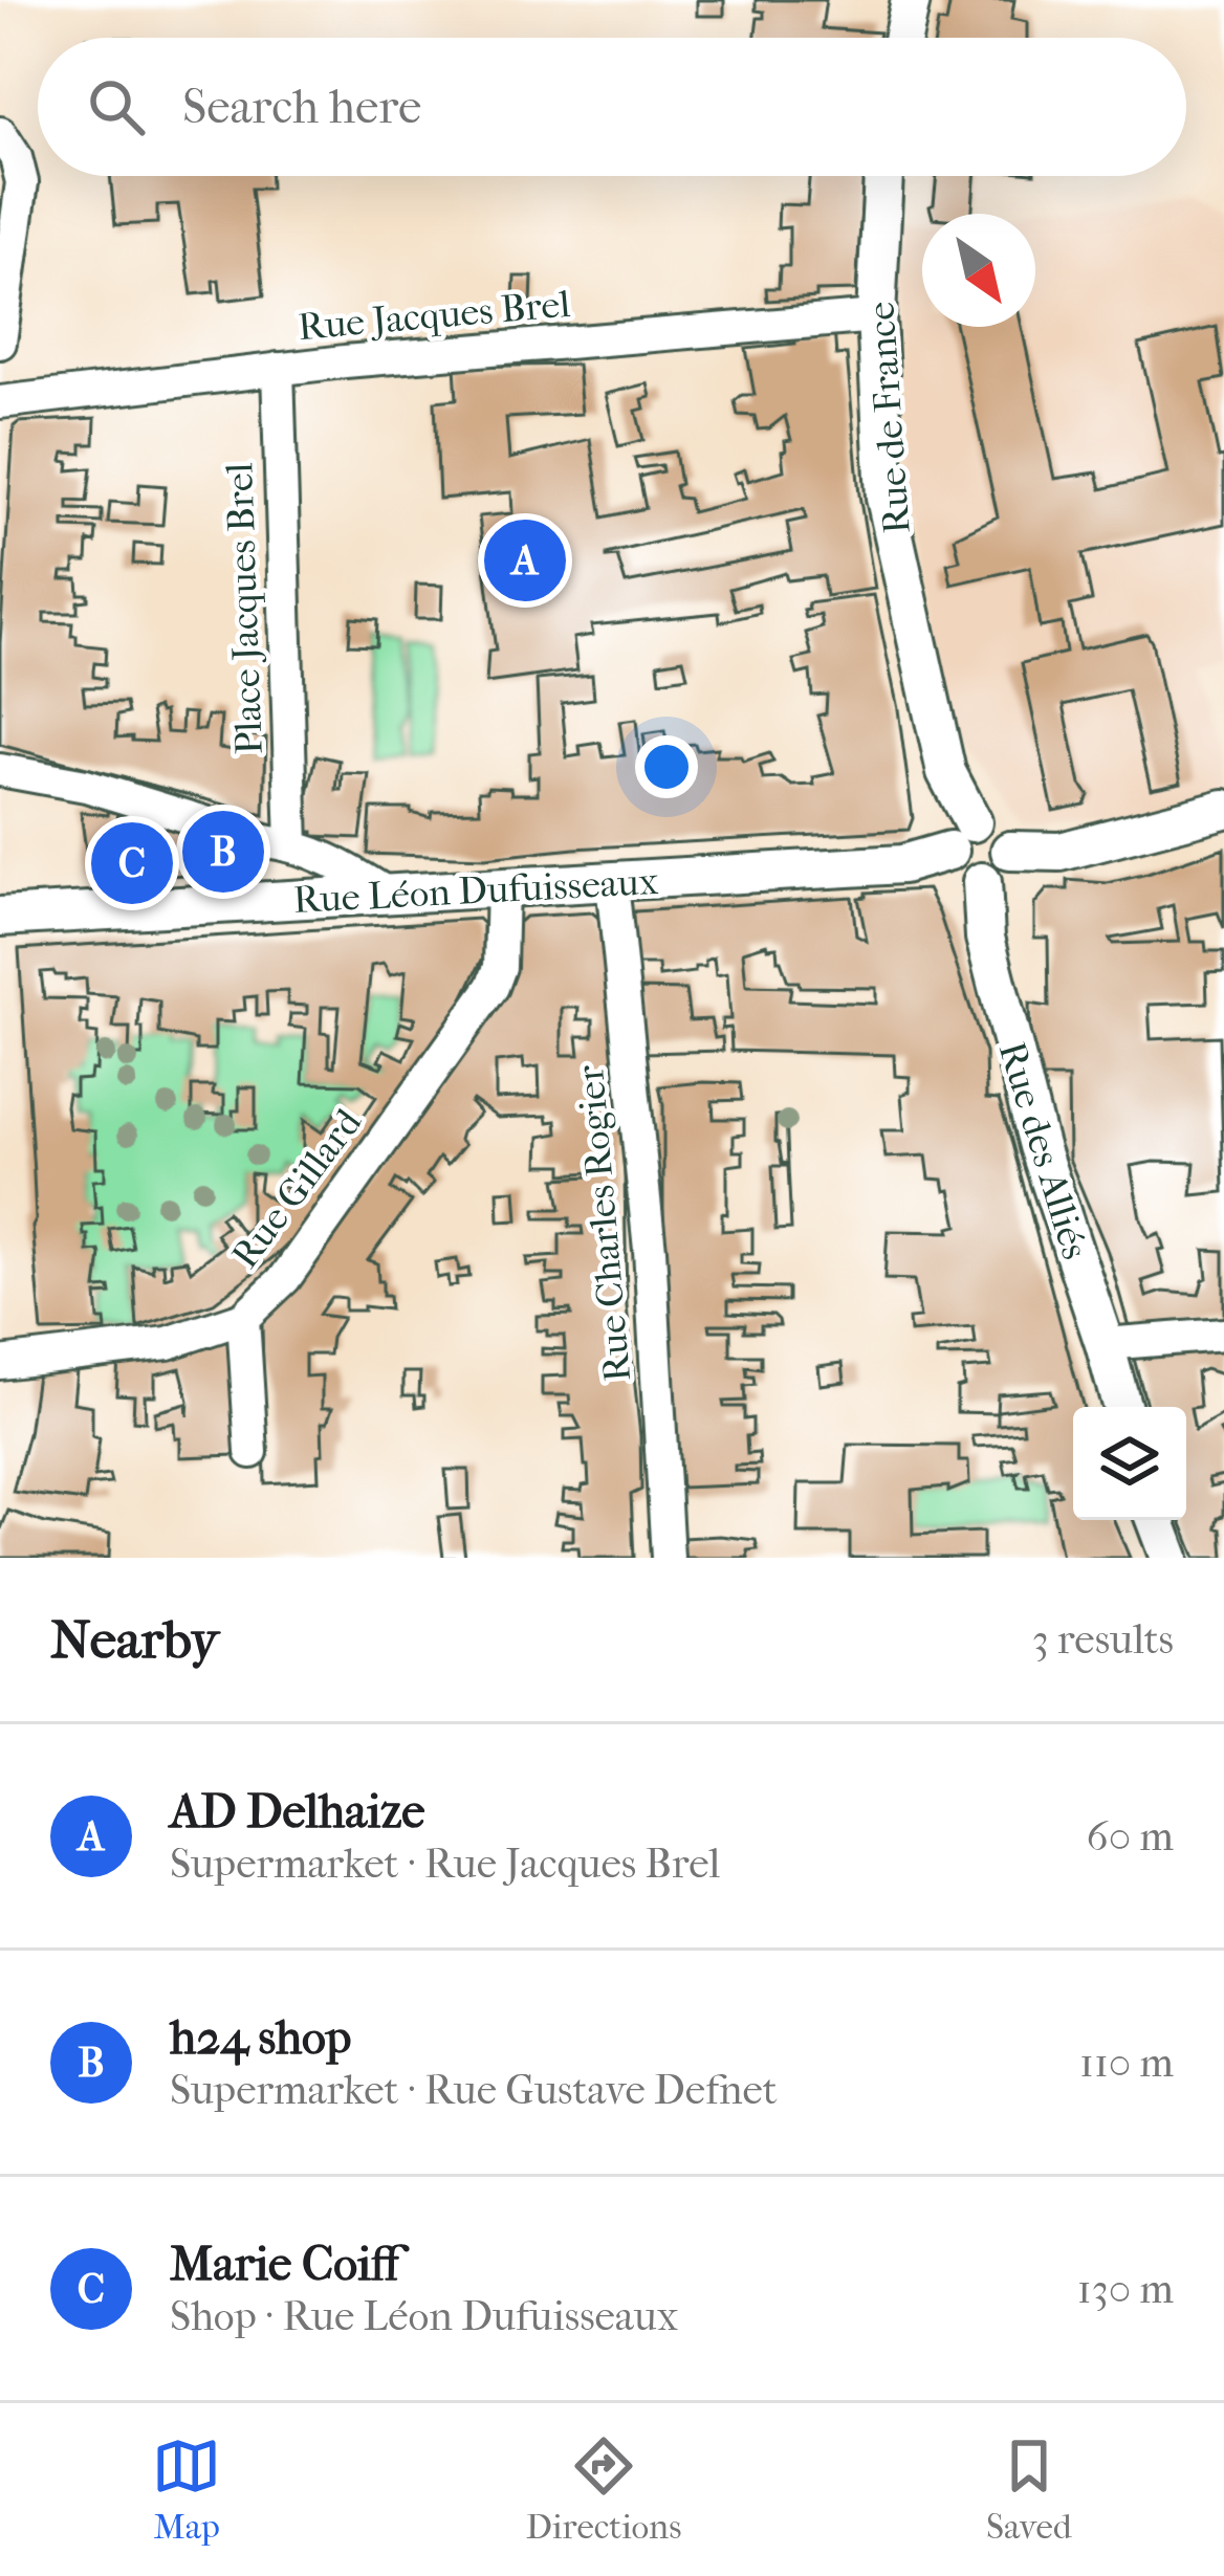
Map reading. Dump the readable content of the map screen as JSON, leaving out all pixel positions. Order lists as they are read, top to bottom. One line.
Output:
{"streets":{"main road":["Rue de France","Rue Léon Dufuisseaux","Rue des Alliés"],"street":["Rue Jacques Brel","Place Jacques Brel","Rue Gillard","Rue Charles Rogier"]},"crossings":[["Rue Jacques Brel","Rue de France"],["Rue Jacques Brel","Place Jacques Brel"],["Rue de France","Rue Léon Dufuisseaux"],["Rue de France","Rue des Alliés"],["Rue Léon Dufuisseaux","Rue des Alliés"],["Rue Léon Dufuisseaux","Rue Gillard"],["Rue Léon Dufuisseaux","Rue Charles Rogier"]],"north":"bottom right","page":{"search":"Search here","pins":["A","B","C"],"heading":["Nearby","3 results"],"list":[{"mark":"A","name":"AD Delhaize","note":"Supermarket · Rue Jacques Brel","value":"60 m"},{"mark":"B","name":"h24 shop","note":"Supermarket · Rue Gustave Defnet","value":"110 m"},{"mark":"C","name":"Marie Coiff","note":"Shop · Rue Léon Dufuisseaux","value":"130 m"}],"nav":["Map","Directions","Saved"]}}
